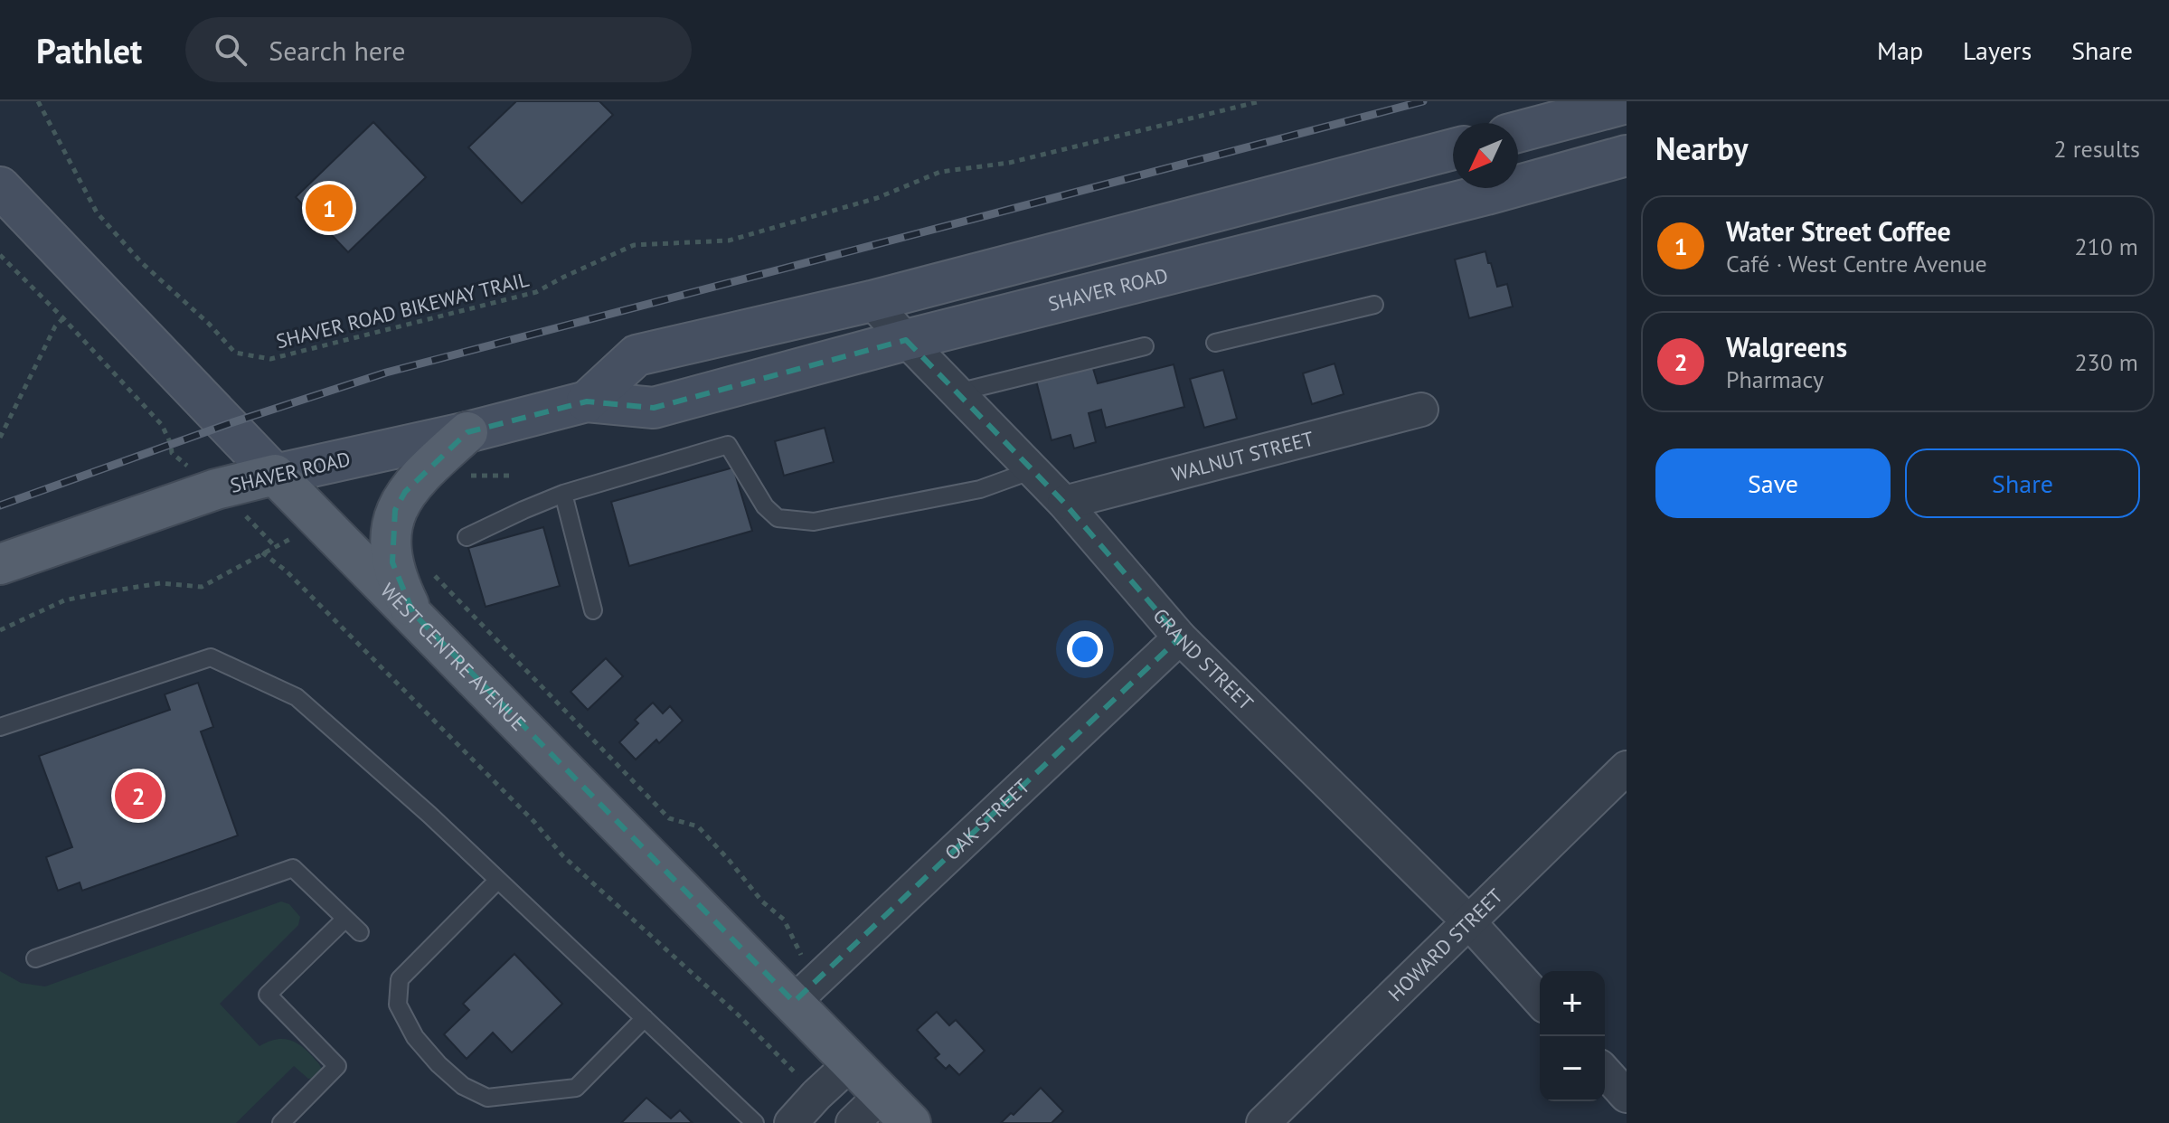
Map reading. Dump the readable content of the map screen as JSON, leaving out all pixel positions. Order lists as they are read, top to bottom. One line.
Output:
{"streets":{"main road":["SHAVER ROAD","WEST CENTRE AVENUE"],"street":["WALNUT STREET","GRAND STREET","OAK STREET","HOWARD STREET"],"path":["SHAVER ROAD BIKEWAY TRAIL"]},"crossings":[["SHAVER ROAD","WEST CENTRE AVENUE"],["SHAVER ROAD","GRAND STREET"],["WALNUT STREET","GRAND STREET"],["WEST CENTRE AVENUE","OAK STREET"],["GRAND STREET","OAK STREET"],["GRAND STREET","HOWARD STREET"]],"north":"bottom left","page":{"header":"Pathlet","search":"Search here","nav":["Map","Layers","Share"],"heading":["Nearby","2 results"],"pins":["1","2"],"list":[{"mark":"1","name":"Water Street Coffee","note":"Café · West Centre Avenue","value":"210 m"},{"mark":"2","name":"Walgreens","note":"Pharmacy","value":"230 m"}],"buttons":["Save","Share"],"map_buttons":["+","−"]}}
